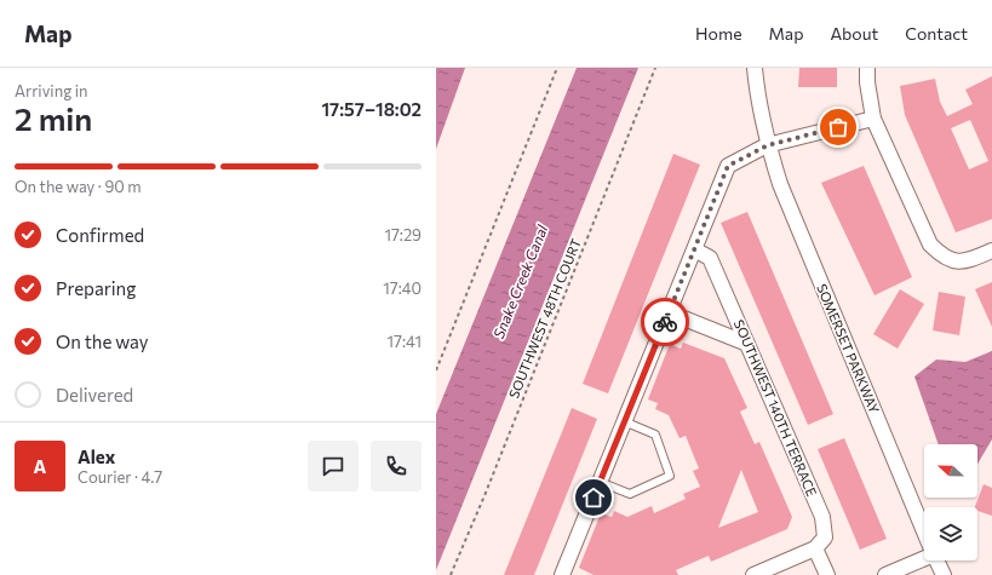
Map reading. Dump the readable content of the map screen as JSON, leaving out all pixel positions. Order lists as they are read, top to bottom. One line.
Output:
{"streets":{"street":["SOMERSET PARKWAY","SOUTHWEST 140TH TERRACE"],"path":["SOUTHWEST 48TH COURT"]},"water":["Snake Creek Canal"],"north":"left","page":{"header":"Map","nav":["Home","Map","About","Contact"],"heading":["2 min","Arriving in","17:57–18:02"],"panel":["Alex","Courier · 4.7"],"bar":"On the way · 90 m","list":[["Confirmed","17:29"],["Preparing","17:40"],["On the way","17:41"],"Delivered"],"round":"A"}}
